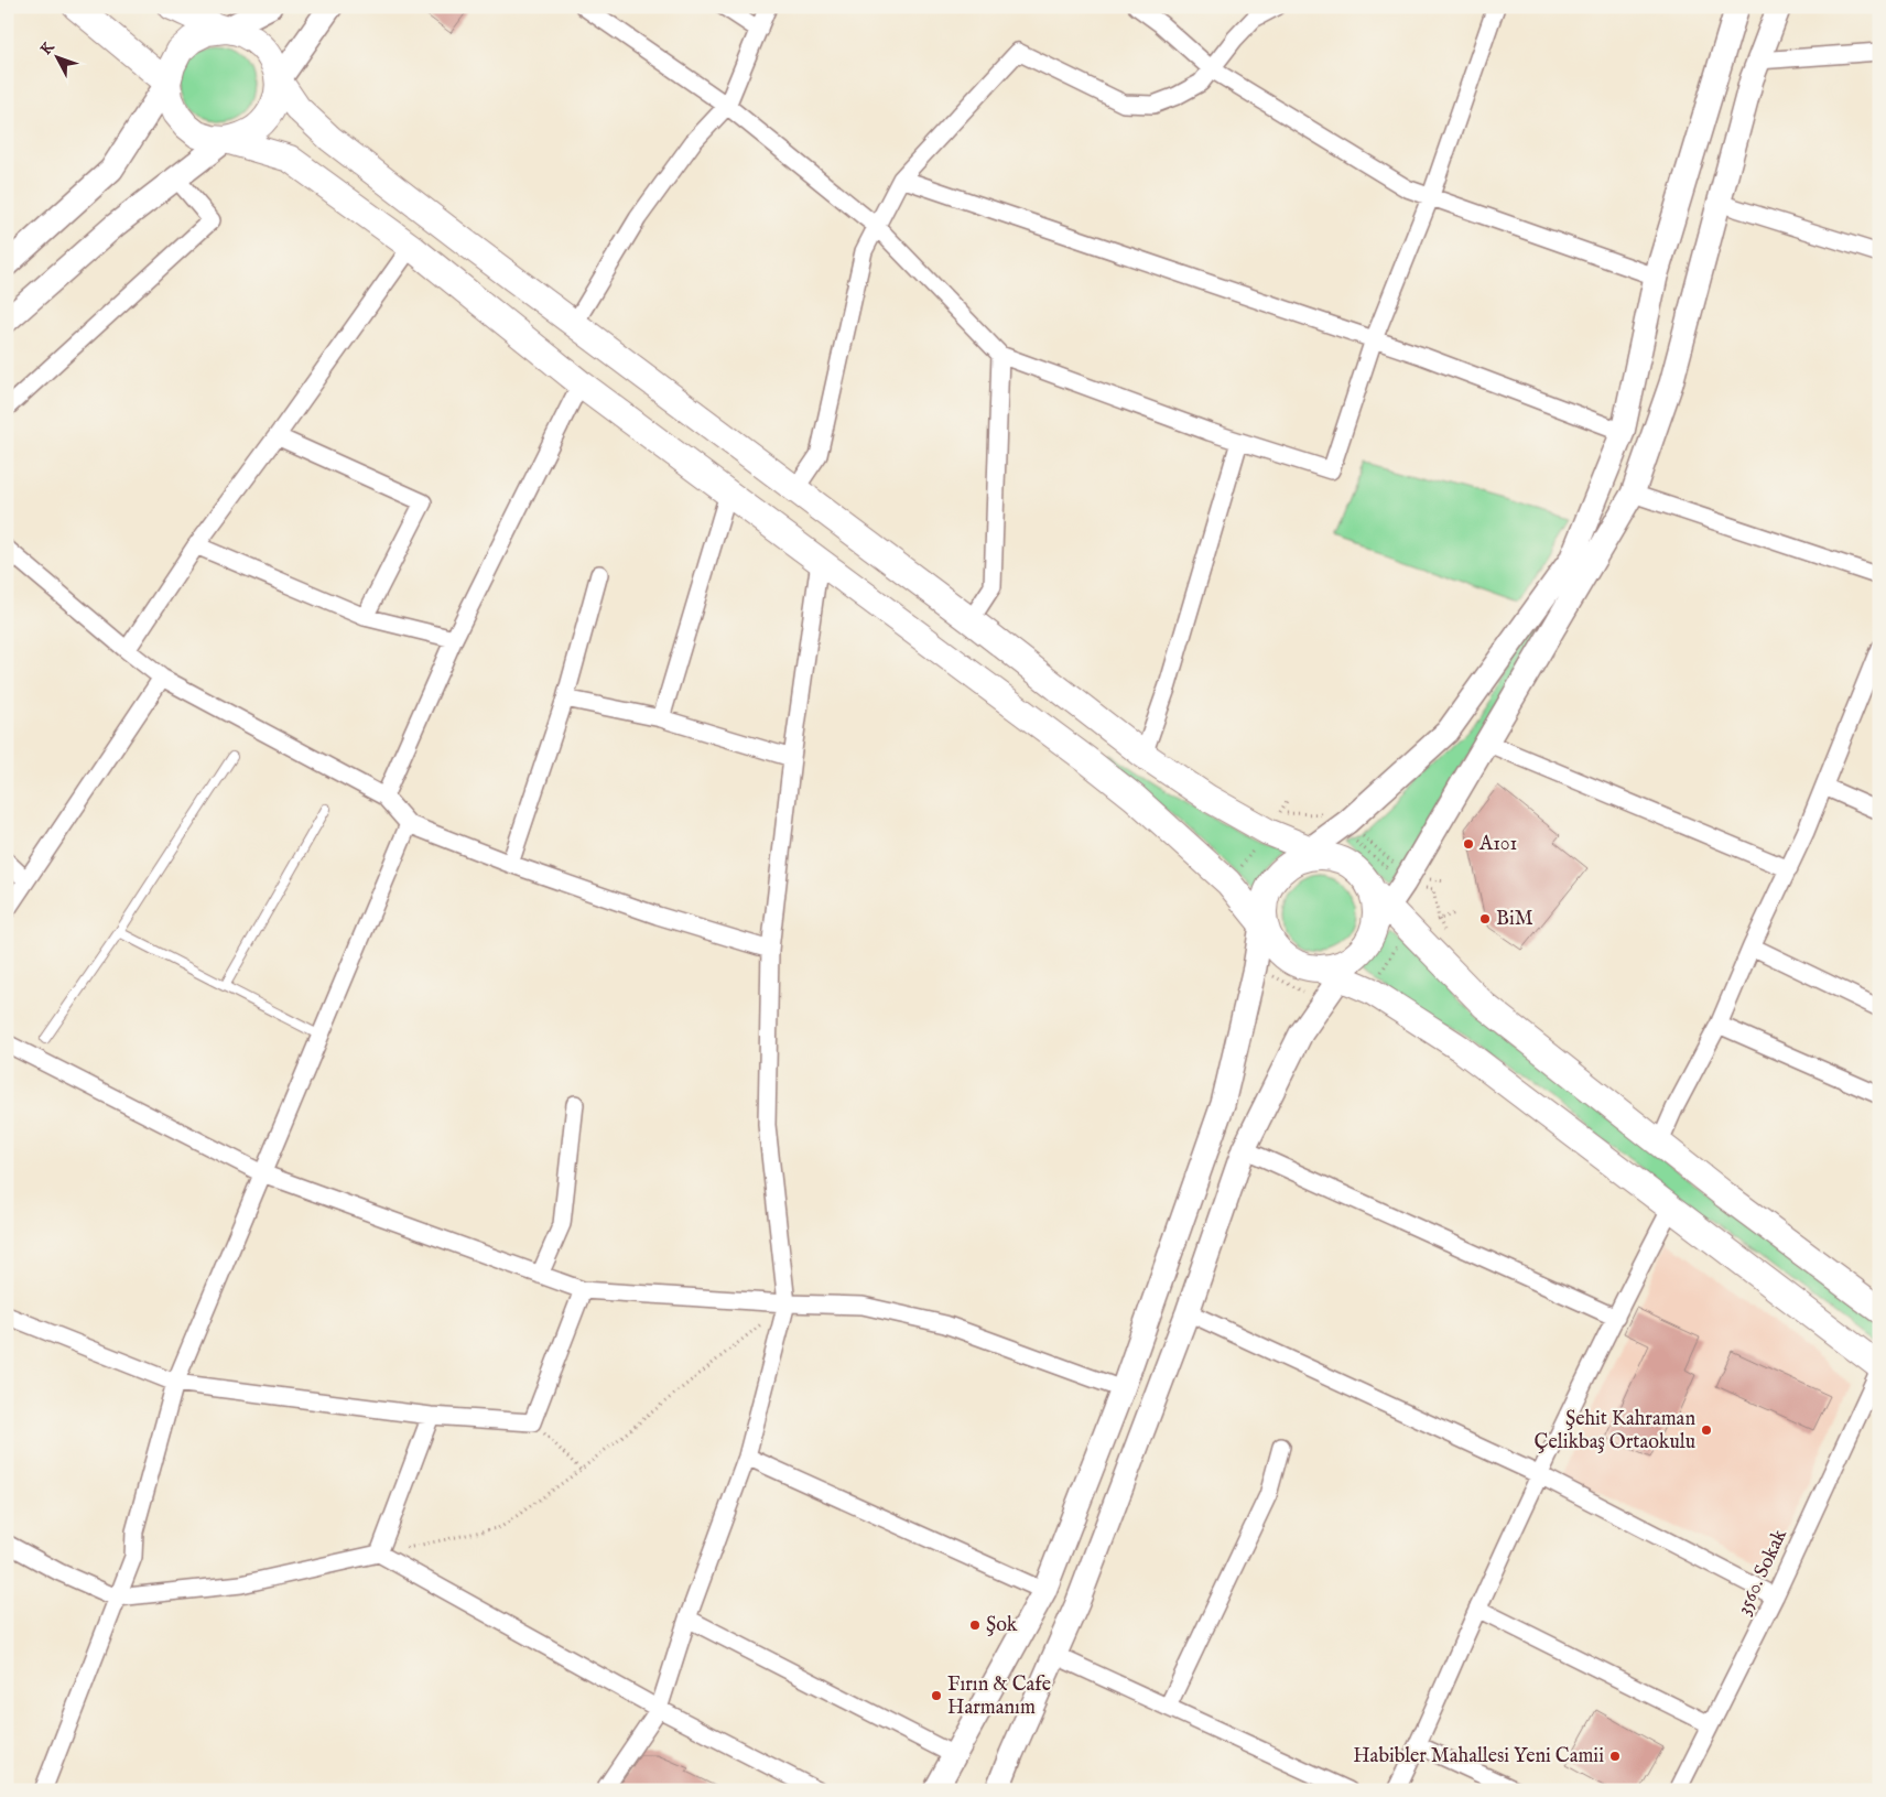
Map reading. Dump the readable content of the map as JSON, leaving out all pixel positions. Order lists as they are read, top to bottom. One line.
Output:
{"streets":{"street":["3560. Sokak"]},"places":["A101","BiM","Şehit Kahraman Çelikbaş Ortaokulu","Şok","Fırın & Cafe Harmanım","Habibler Mahallesi Yeni Camii"],"north":"top left"}
